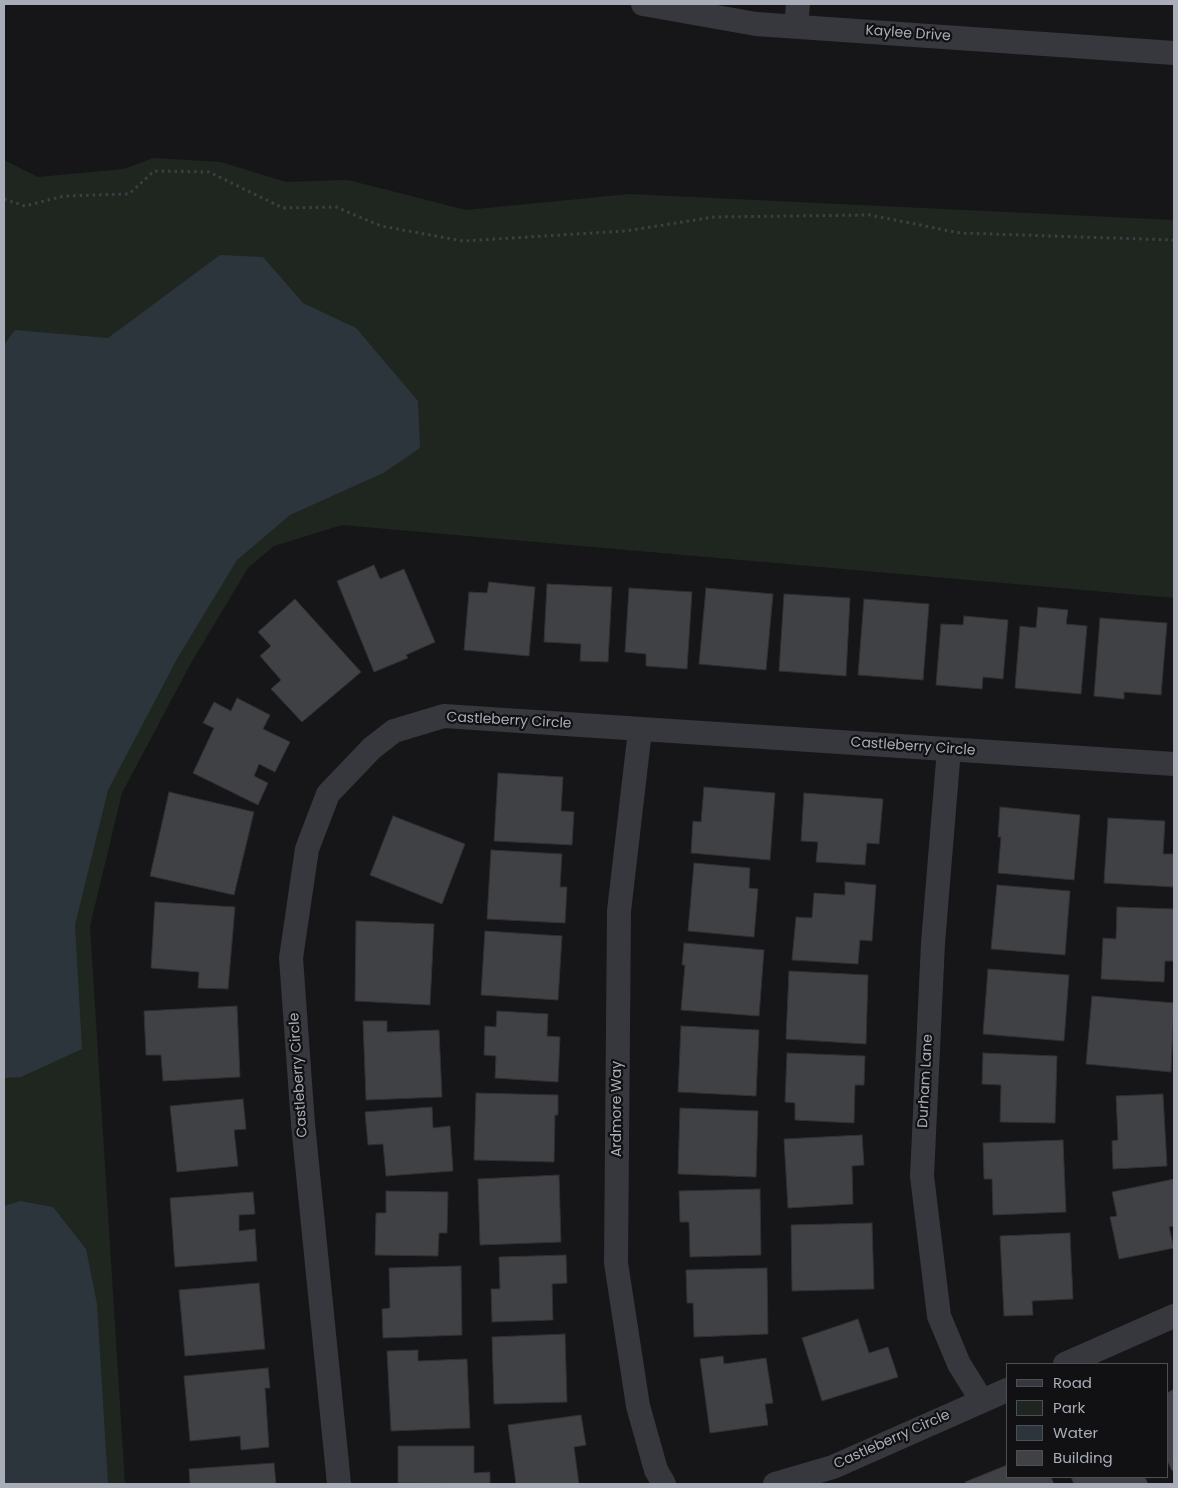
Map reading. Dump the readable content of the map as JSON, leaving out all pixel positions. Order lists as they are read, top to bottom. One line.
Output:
{"streets":{"street":["Kaylee Drive","Castleberry Circle","Durham Lane","Ardmore Way"]},"crossings":[["Castleberry Circle","Durham Lane"],["Castleberry Circle","Ardmore Way"]],"legend":["Road","Park","Water","Building"]}
